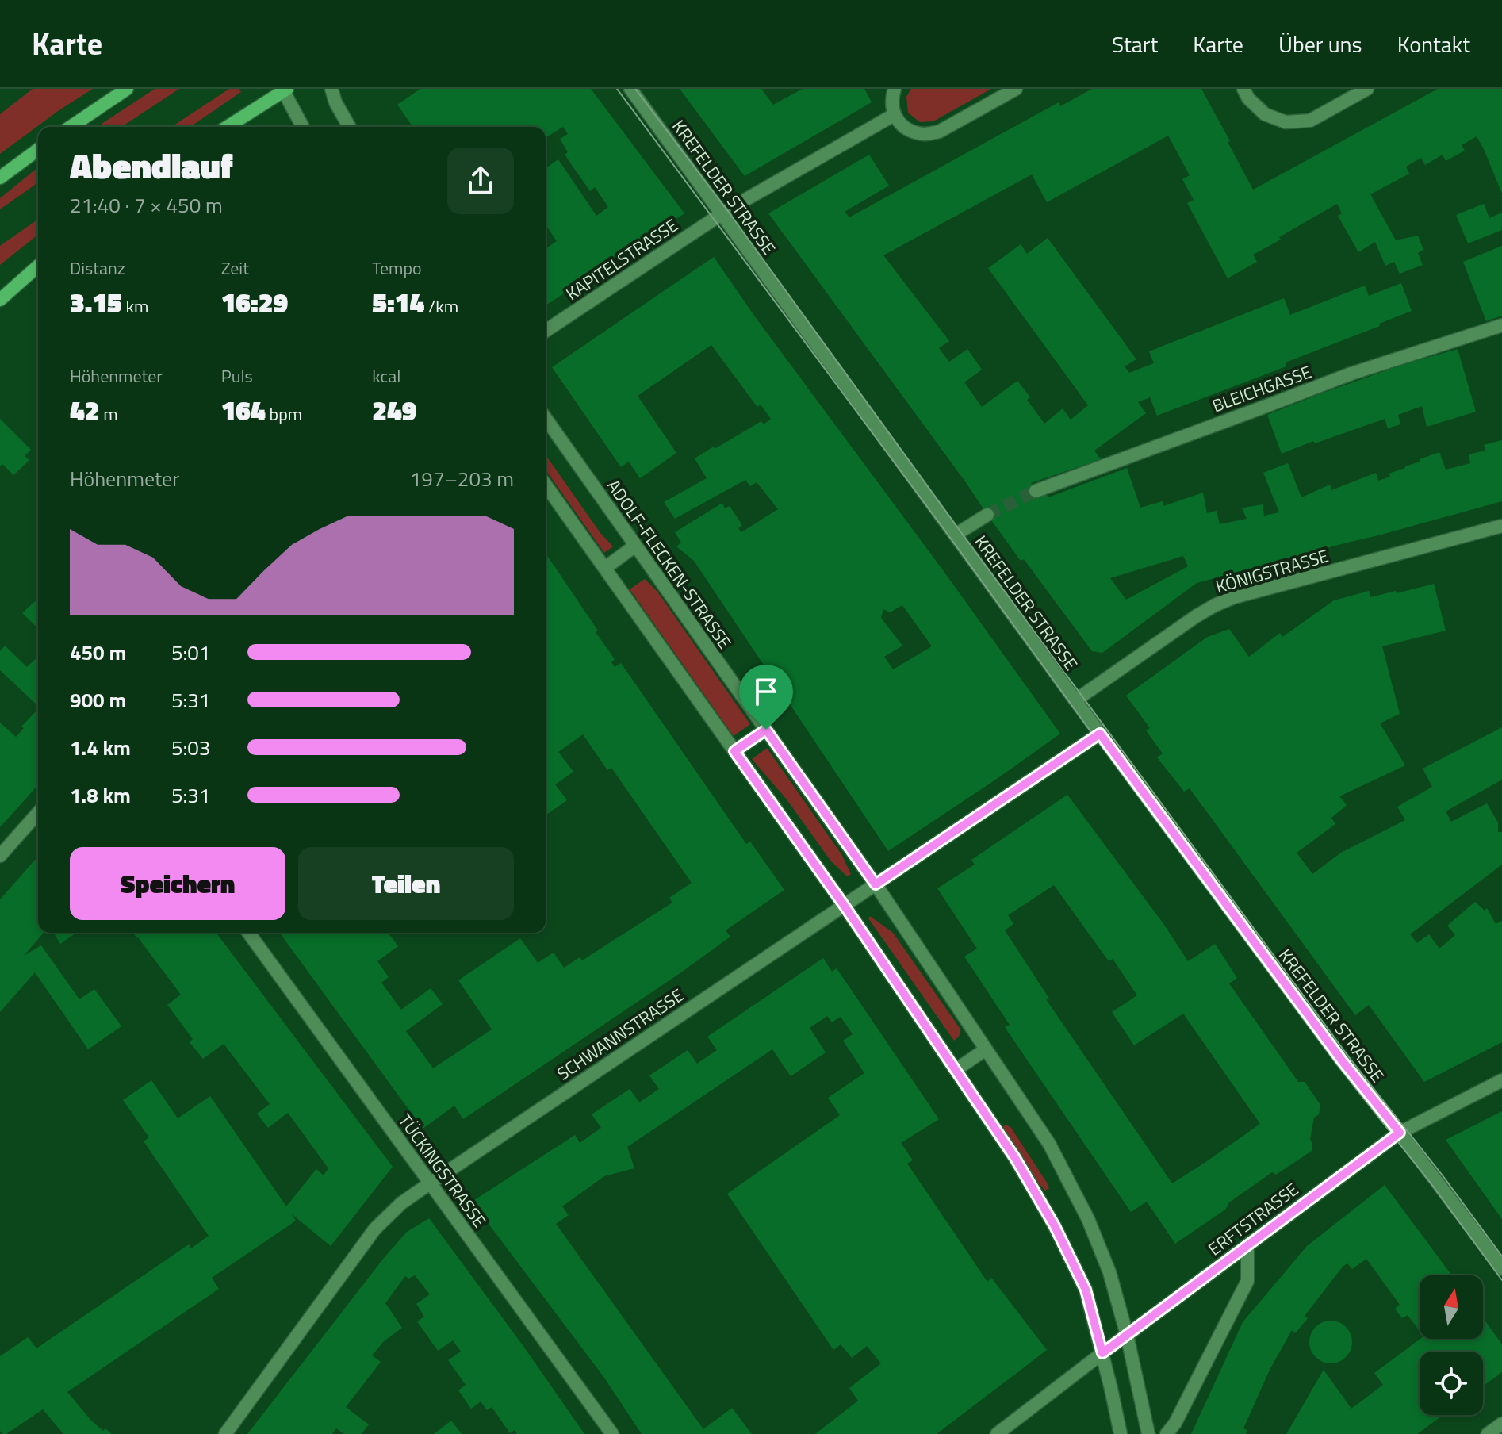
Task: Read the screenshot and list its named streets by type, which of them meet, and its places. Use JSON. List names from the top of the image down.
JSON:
{
  "streets": {
    "street": [
      "KREFELDER STRASSE",
      "KAPITELSTRASSE",
      "BLEICHGASSE",
      "ADOLF-FLECKEN-STRASSE",
      "KÖNIGSTRASSE",
      "SCHWANNSTRASSE",
      "TÜCKINGSTRASSE",
      "ERFTSTRASSE"
    ]
  },
  "crossings": [
    ["KREFELDER STRASSE", "KAPITELSTRASSE"],
    ["KREFELDER STRASSE", "KÖNIGSTRASSE"],
    ["KREFELDER STRASSE", "SCHWANNSTRASSE"],
    ["KREFELDER STRASSE", "ERFTSTRASSE"],
    ["ADOLF-FLECKEN-STRASSE", "SCHWANNSTRASSE"],
    ["ADOLF-FLECKEN-STRASSE", "ERFTSTRASSE"],
    ["SCHWANNSTRASSE", "TÜCKINGSTRASSE"]
  ],
  "north": "top",
  "page": {
    "header": "Karte",
    "nav": [
      "Start",
      "Karte",
      "Über uns",
      "Kontakt"
    ],
    "heading": ["Abendlauf", "21:40 · 7 × 450 m"],
    "stats": [
      ["Distanz", "3.15 km"],
      ["Zeit", "16:29"],
      ["Tempo", "5:14 /km"],
      ["Höhenmeter", "42 m"],
      ["Puls", "164 bpm"],
      ["kcal", "249"]
    ],
    "chart": ["Höhenmeter", "197–203 m"],
    "list": [
      {
        "name": "450 m",
        "note": "5:01"
      },
      {
        "name": "900 m",
        "note": "5:31"
      },
      {
        "name": "1.4 km",
        "note": "5:03"
      },
      {
        "name": "1.8 km",
        "note": "5:31"
      }
    ],
    "buttons": ["Speichern", "Teilen"]
  }
}
